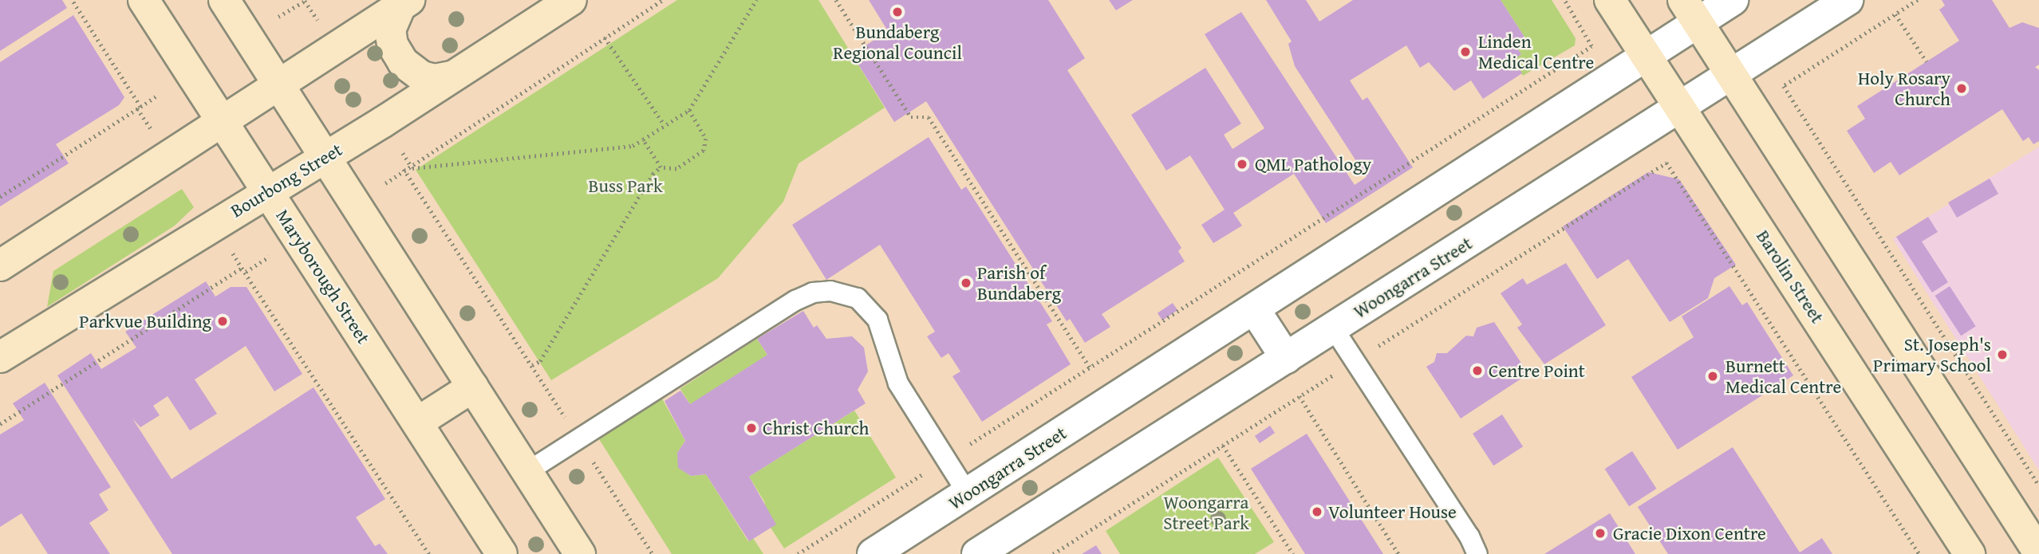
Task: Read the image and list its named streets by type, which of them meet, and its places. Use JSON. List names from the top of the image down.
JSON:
{
  "streets": {
    "main road": ["Bourbong Street", "Maryborough Street", "Barolin Street"],
    "street": ["Woongarra Street"]
  },
  "crossings": [
    ["Bourbong Street", "Maryborough Street"],
    ["Barolin Street", "Woongarra Street"]
  ],
  "parks": ["Buss Park", "Woongarra Street Park"],
  "places": [
    "Bundaberg Regional Council",
    "Linden Medical Centre",
    "Holy Rosary Church",
    "QML Pathology",
    "Parish of Bundaberg",
    "Parkvue Building",
    "St. Joseph's Primary School",
    "Centre Point",
    "Burnett Medical Centre",
    "Christ Church",
    "Volunteer House",
    "Gracie Dixon Centre"
  ]
}
